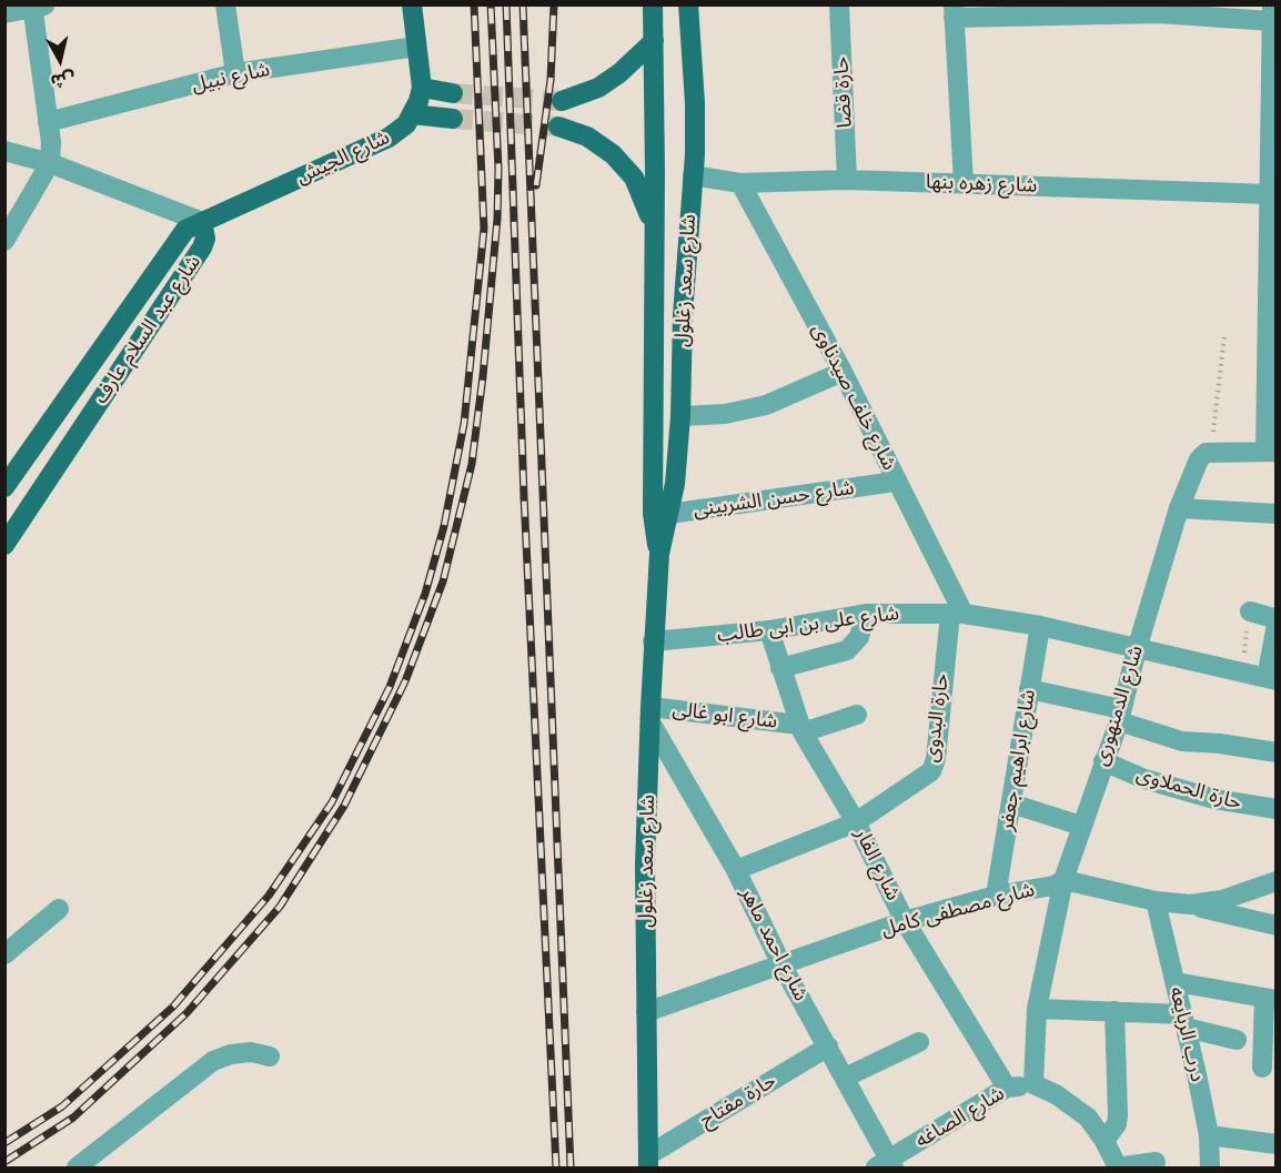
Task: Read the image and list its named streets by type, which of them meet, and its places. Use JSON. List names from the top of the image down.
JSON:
{
  "streets": {
    "main road": ["شارع الجيش", "شارع سعد زغلول", "شارع عبد السلام عارف"],
    "street": [
      "شارع نبيل",
      "حارة قضا",
      "شارع زهره بنها",
      "شارع خلف صيدناوى",
      "شارع حسن الشربينى",
      "شارع على بن ابى طالب",
      "شارع الدمنهورى",
      "شارع ابو غالى",
      "حارة البدوى",
      "شارع ابراهيم جعفر",
      "حارة الحملاوى",
      "شارع الفار",
      "شارع مصطفى كامل",
      "شارع احمد ماهر",
      "درب الربايعه",
      "حارة مفتاح",
      "شارع الصاغه"
    ]
  },
  "crossings": [
    ["شارع نبيل", "شارع الجيش"],
    ["حارة قضا", "شارع زهره بنها"],
    ["شارع الجيش", "شارع عبد السلام عارف"],
    ["شارع زهره بنها", "شارع سعد زغلول"],
    ["شارع زهره بنها", "شارع خلف صيدناوى"],
    ["شارع سعد زغلول", "شارع حسن الشربينى"],
    ["شارع سعد زغلول", "شارع على بن ابى طالب"],
    ["شارع سعد زغلول", "شارع ابو غالى"],
    ["شارع سعد زغلول", "شارع مصطفى كامل"],
    ["شارع سعد زغلول", "شارع احمد ماهر"],
    ["شارع سعد زغلول", "حارة مفتاح"],
    ["شارع خلف صيدناوى", "شارع حسن الشربينى"],
    ["شارع خلف صيدناوى", "شارع على بن ابى طالب"],
    ["شارع خلف صيدناوى", "حارة البدوى"],
    ["شارع على بن ابى طالب", "شارع الدمنهورى"],
    ["شارع على بن ابى طالب", "حارة البدوى"],
    ["شارع على بن ابى طالب", "شارع ابراهيم جعفر"],
    ["شارع على بن ابى طالب", "شارع الفار"],
    ["شارع الدمنهورى", "حارة الحملاوى"],
    ["شارع الدمنهورى", "شارع مصطفى كامل"],
    ["شارع الدمنهورى", "شارع الصاغه"],
    ["شارع ابو غالى", "شارع الفار"],
    ["شارع ابو غالى", "شارع احمد ماهر"],
    ["حارة البدوى", "شارع الفار"],
    ["حارة البدوى", "شارع احمد ماهر"],
    ["شارع ابراهيم جعفر", "شارع مصطفى كامل"],
    ["شارع الفار", "شارع مصطفى كامل"],
    ["شارع الفار", "شارع الصاغه"],
    ["شارع مصطفى كامل", "شارع احمد ماهر"],
    ["شارع مصطفى كامل", "درب الربايعه"],
    ["شارع احمد ماهر", "حارة مفتاح"],
    ["شارع احمد ماهر", "شارع الصاغه"]
  ],
  "north": "bottom"
}
